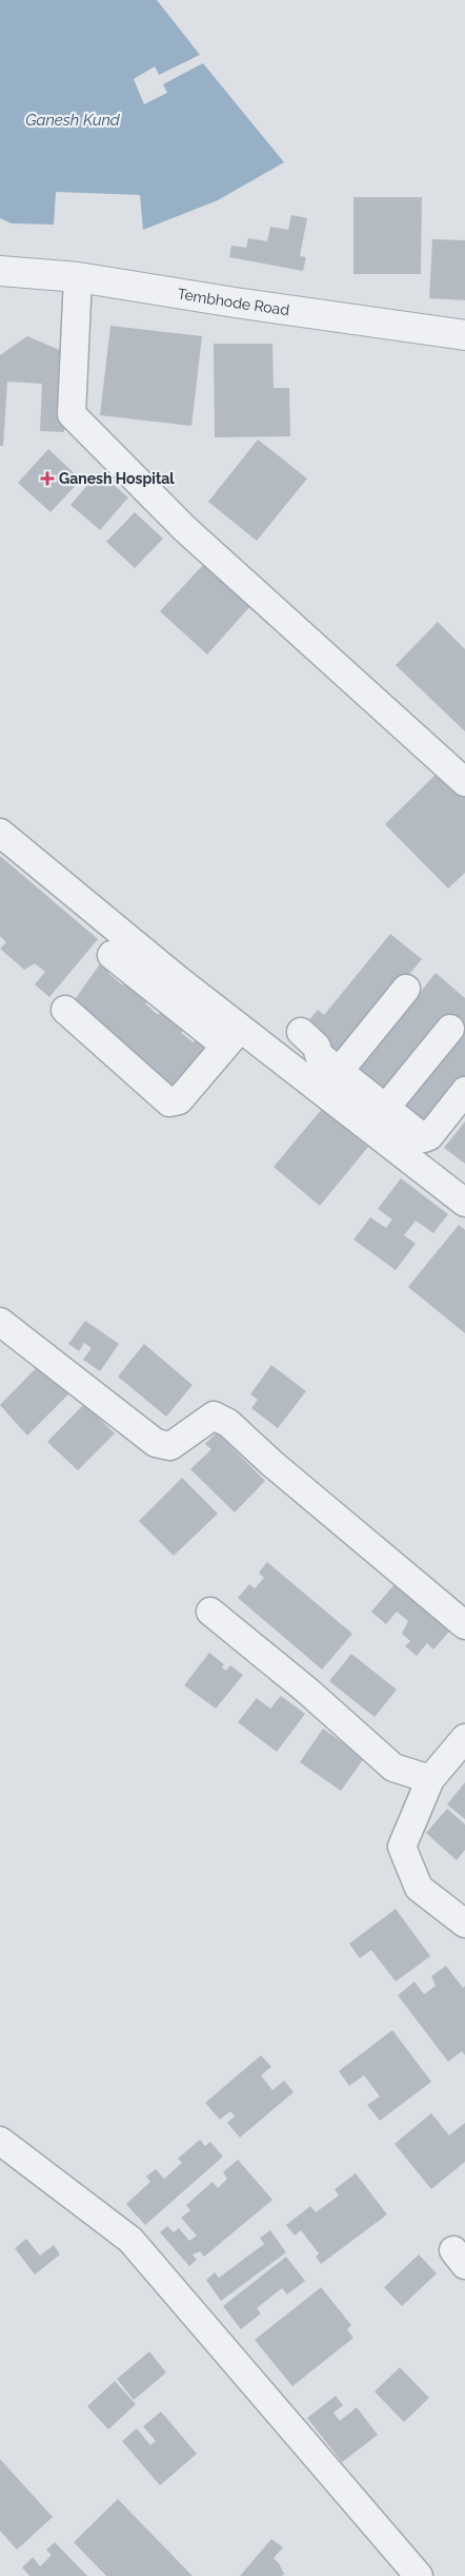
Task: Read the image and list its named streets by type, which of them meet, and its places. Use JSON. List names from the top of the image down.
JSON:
{
  "streets": {
    "street": ["Tembhode Road"]
  },
  "water": ["Ganesh Kund"],
  "places": {
    "health": ["Ganesh Hospital"]
  }
}
